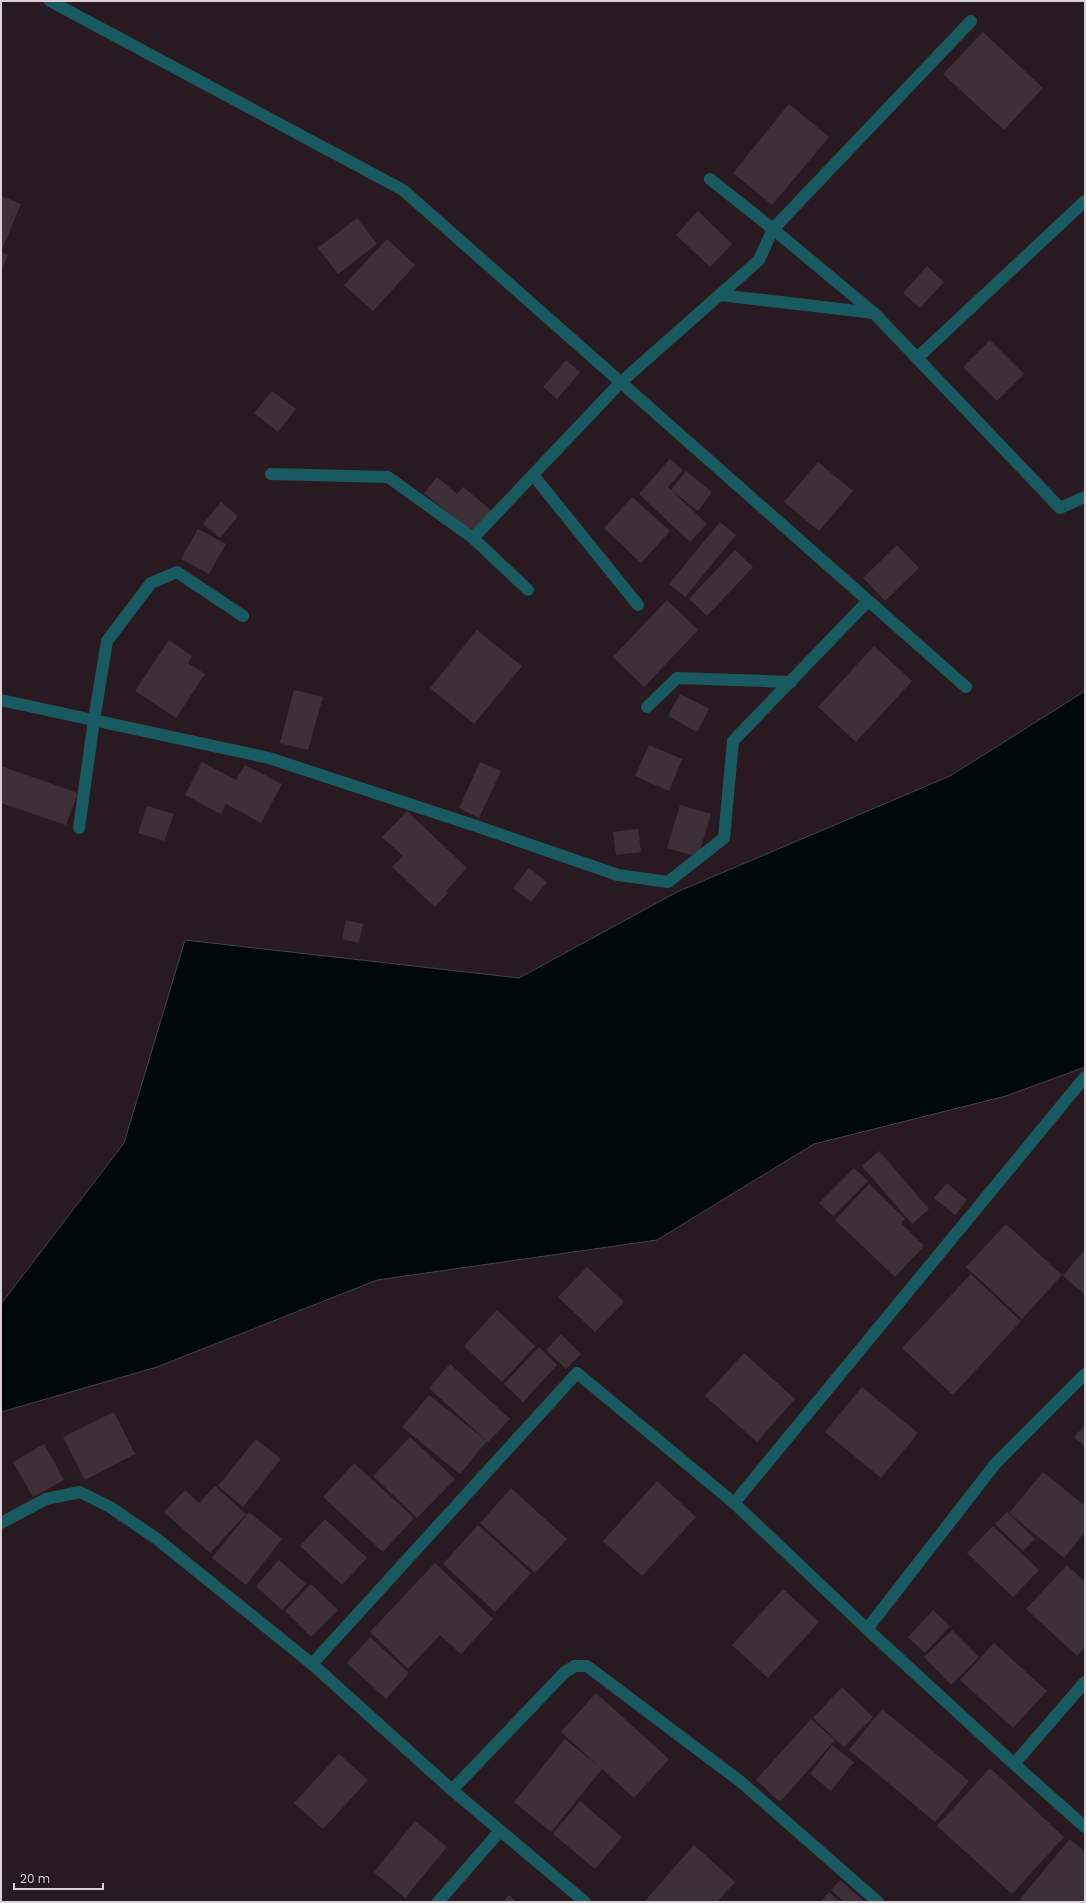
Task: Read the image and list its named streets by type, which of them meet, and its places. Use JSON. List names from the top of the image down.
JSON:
{
  "scale_bar": "20 m"
}
